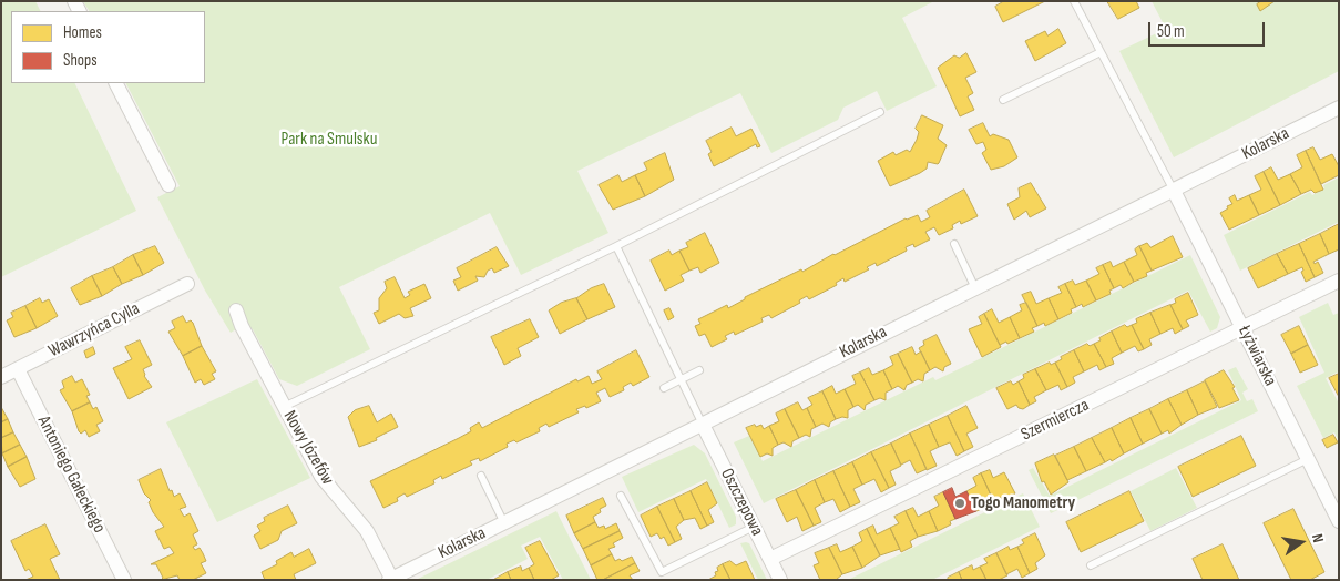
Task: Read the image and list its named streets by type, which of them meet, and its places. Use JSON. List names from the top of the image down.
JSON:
{
  "streets": {
    "street": [
      "Kolarska",
      "Wawrzyńca Cylla",
      "Łyżwiarska",
      "Szermiercza",
      "Nowy Józefów",
      "Antoniego Gałeckiego",
      "Oszczepowa"
    ]
  },
  "crossings": [
    ["Kolarska", "Łyżwiarska"],
    ["Kolarska", "Nowy Józefów"],
    ["Kolarska", "Oszczepowa"],
    ["Wawrzyńca Cylla", "Antoniego Gałeckiego"],
    ["Łyżwiarska", "Szermiercza"],
    ["Szermiercza", "Oszczepowa"]
  ],
  "parks": ["Park na Smulsku"],
  "places": ["Togo Manometry"],
  "legend": ["Homes", "Shops"],
  "scale_bar": "50 m",
  "north": "right"
}
